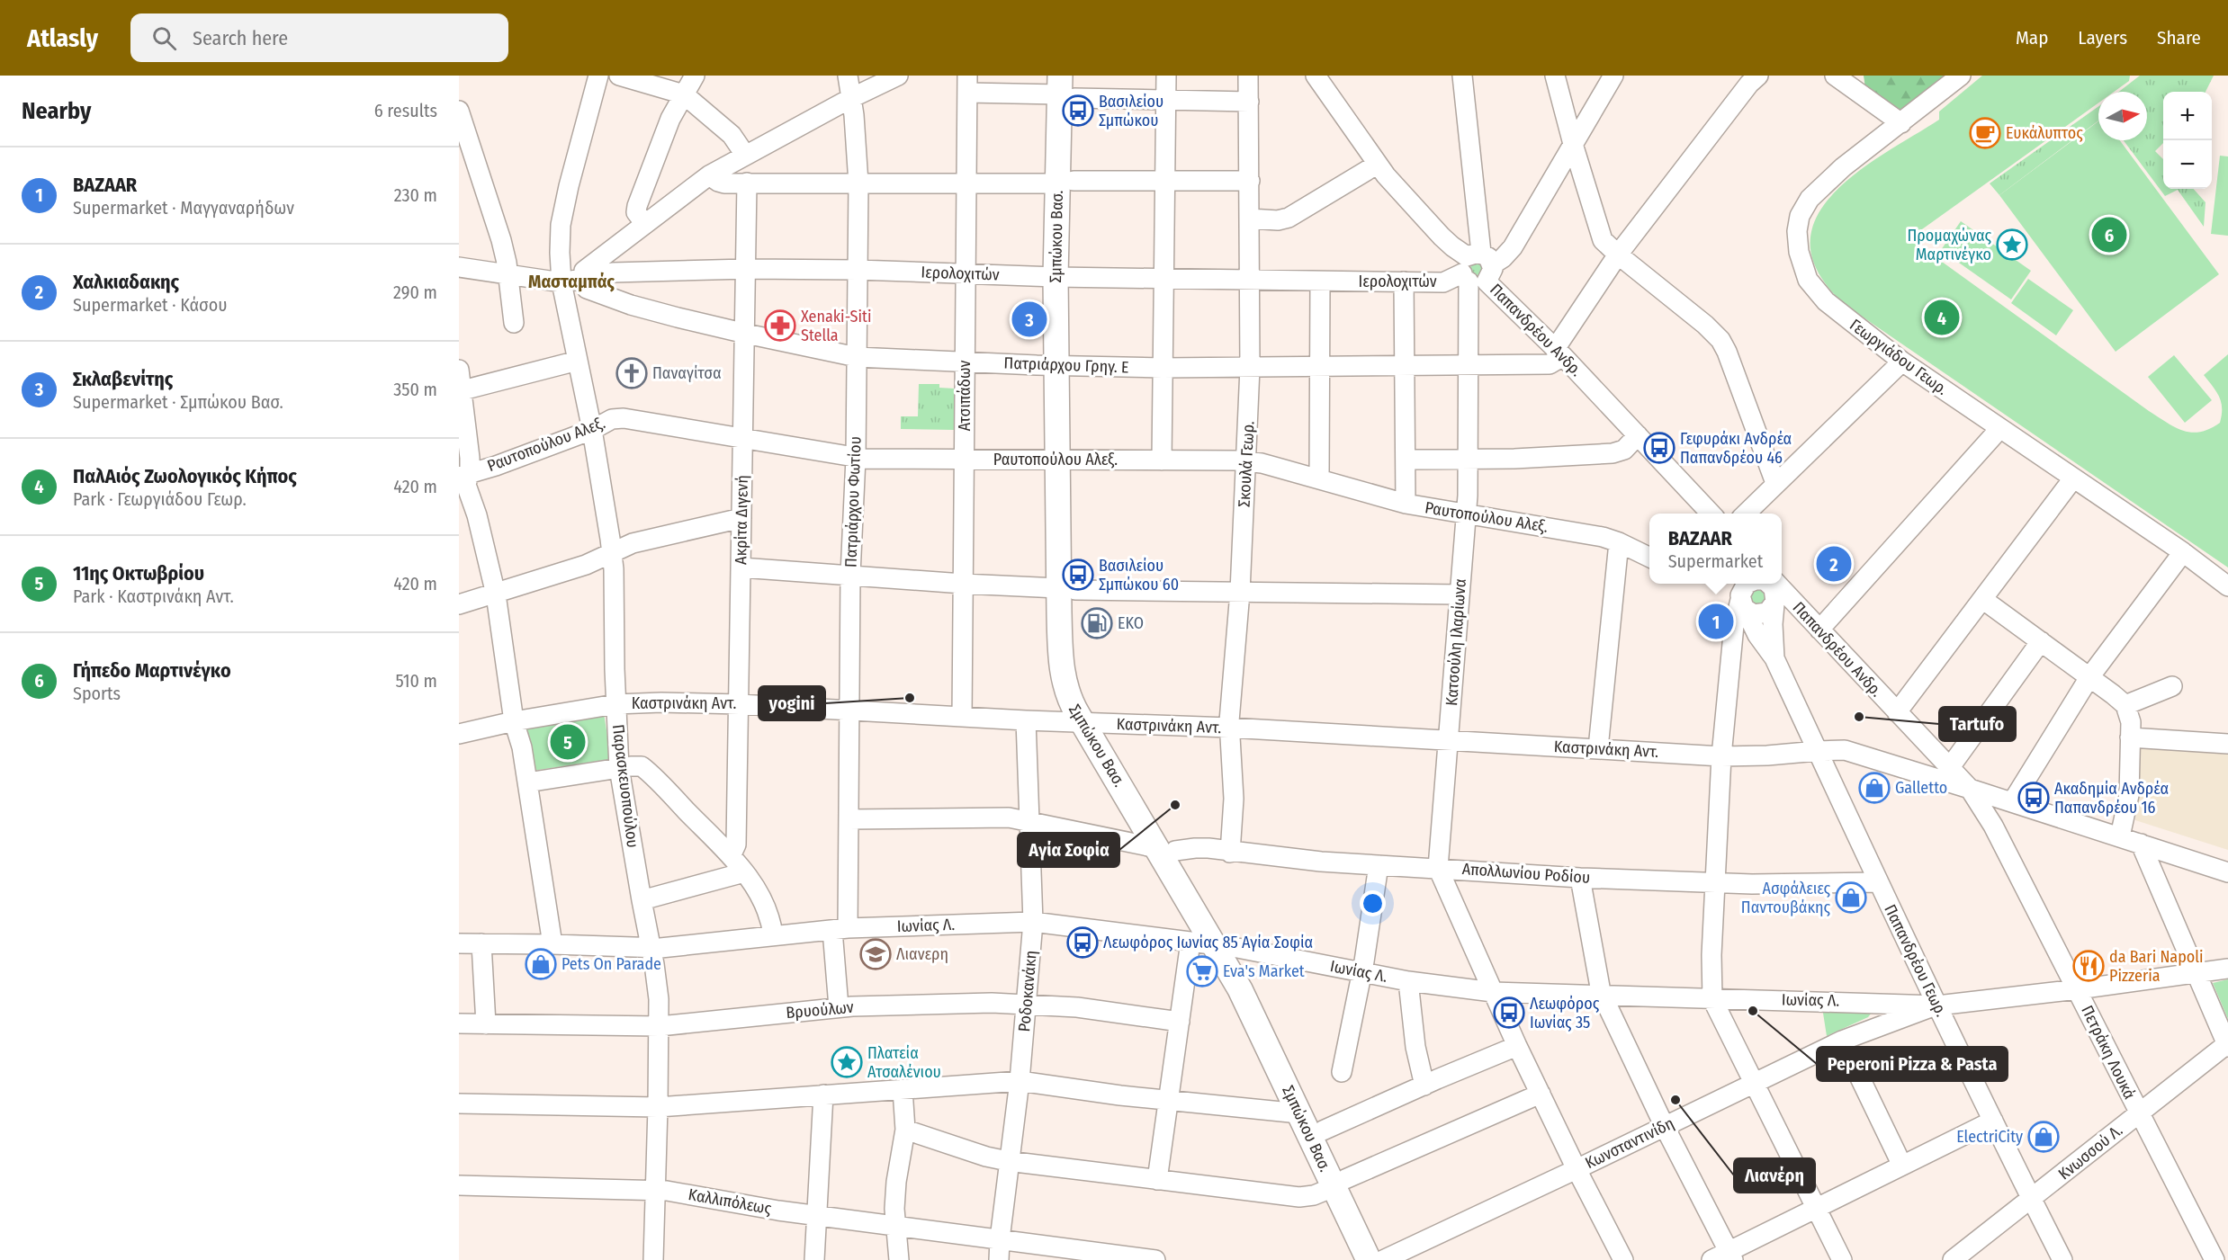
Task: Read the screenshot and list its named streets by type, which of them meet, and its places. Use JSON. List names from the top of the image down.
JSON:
{
  "streets": {
    "main road": ["Σμπώκου Βασ."],
    "street": [
      "Ιερολοχιτών",
      "Παπανδρέου Ανδρ.",
      "Γεωργιάδου Γεωρ.",
      "Πατριάρχου Γρηγ. Ε",
      "Ατσιπάδων",
      "Ραυτοπούλου Αλεξ.",
      "Σκουλά Γεωρ.",
      "Πατριάρχου Φωτίου",
      "Ακρίτα Διγενή",
      "Κατσούλη Ιλαρίωνα",
      "Καστρινάκη Αντ.",
      "Παρασκευοπούλου",
      "Απολλωνίου Ροδίου",
      "Ιωνίας Λ.",
      "Παπανδρέου Γεωρ.",
      "Ροδοκανάκη",
      "Βρυούλων",
      "Πετράκη Λουκά",
      "Κωνσταντινίδη",
      "Κνωσσού Λ.",
      "Καλλιπόλεως"
    ]
  },
  "crossings": [
    ["Σμπώκου Βασ.", "Ιερολοχιτών"],
    ["Σμπώκου Βασ.", "Πατριάρχου Γρηγ. Ε"],
    ["Σμπώκου Βασ.", "Ραυτοπούλου Αλεξ."],
    ["Σμπώκου Βασ.", "Καστρινάκη Αντ."],
    ["Σμπώκου Βασ.", "Απολλωνίου Ροδίου"],
    ["Σμπώκου Βασ.", "Ιωνίας Λ."],
    ["Σμπώκου Βασ.", "Κωνσταντινίδη"],
    ["Ιερολοχιτών", "Παπανδρέου Ανδρ."],
    ["Ιερολοχιτών", "Πατριάρχου Γρηγ. Ε"],
    ["Ιερολοχιτών", "Ατσιπάδων"],
    ["Ιερολοχιτών", "Σκουλά Γεωρ."],
    ["Ιερολοχιτών", "Πατριάρχου Φωτίου"],
    ["Ιερολοχιτών", "Ακρίτα Διγενή"],
    ["Ιερολοχιτών", "Κατσούλη Ιλαρίωνα"],
    ["Ιερολοχιτών", "Παρασκευοπούλου"],
    ["Παπανδρέου Ανδρ.", "Πατριάρχου Γρηγ. Ε"],
    ["Παπανδρέου Ανδρ.", "Κατσούλη Ιλαρίωνα"],
    ["Παπανδρέου Ανδρ.", "Καστρινάκη Αντ."],
    ["Παπανδρέου Ανδρ.", "Παπανδρέου Γεωρ."],
    ["Παπανδρέου Ανδρ.", "Πετράκη Λουκά"],
    ["Πατριάρχου Γρηγ. Ε", "Ατσιπάδων"],
    ["Πατριάρχου Γρηγ. Ε", "Σκουλά Γεωρ."],
    ["Πατριάρχου Γρηγ. Ε", "Πατριάρχου Φωτίου"],
    ["Πατριάρχου Γρηγ. Ε", "Ακρίτα Διγενή"],
    ["Πατριάρχου Γρηγ. Ε", "Κατσούλη Ιλαρίωνα"],
    ["Ατσιπάδων", "Ραυτοπούλου Αλεξ."],
    ["Ατσιπάδων", "Καστρινάκη Αντ."],
    ["Ραυτοπούλου Αλεξ.", "Σκουλά Γεωρ."],
    ["Ραυτοπούλου Αλεξ.", "Πατριάρχου Φωτίου"],
    ["Ραυτοπούλου Αλεξ.", "Ακρίτα Διγενή"],
    ["Ραυτοπούλου Αλεξ.", "Κατσούλη Ιλαρίωνα"],
    ["Ραυτοπούλου Αλεξ.", "Παρασκευοπούλου"],
    ["Σκουλά Γεωρ.", "Καστρινάκη Αντ."],
    ["Σκουλά Γεωρ.", "Απολλωνίου Ροδίου"],
    ["Πατριάρχου Φωτίου", "Καστρινάκη Αντ."],
    ["Πατριάρχου Φωτίου", "Απολλωνίου Ροδίου"],
    ["Πατριάρχου Φωτίου", "Ιωνίας Λ."],
    ["Πατριάρχου Φωτίου", "Βρυούλων"],
    ["Ακρίτα Διγενή", "Καστρινάκη Αντ."],
    ["Κατσούλη Ιλαρίωνα", "Καστρινάκη Αντ."],
    ["Κατσούλη Ιλαρίωνα", "Απολλωνίου Ροδίου"],
    ["Κατσούλη Ιλαρίωνα", "Ιωνίας Λ."],
    ["Κατσούλη Ιλαρίωνα", "Κωνσταντινίδη"],
    ["Καστρινάκη Αντ.", "Παρασκευοπούλου"],
    ["Καστρινάκη Αντ.", "Παπανδρέου Γεωρ."],
    ["Καστρινάκη Αντ.", "Ροδοκανάκη"],
    ["Παρασκευοπούλου", "Ιωνίας Λ."],
    ["Παρασκευοπούλου", "Βρυούλων"],
    ["Παρασκευοπούλου", "Καλλιπόλεως"],
    ["Απολλωνίου Ροδίου", "Παπανδρέου Γεωρ."],
    ["Απολλωνίου Ροδίου", "Ροδοκανάκη"],
    ["Ιωνίας Λ.", "Παπανδρέου Γεωρ."],
    ["Ιωνίας Λ.", "Ροδοκανάκη"],
    ["Ιωνίας Λ.", "Πετράκη Λουκά"],
    ["Ιωνίας Λ.", "Κωνσταντινίδη"],
    ["Παπανδρέου Γεωρ.", "Κωνσταντινίδη"],
    ["Παπανδρέου Γεωρ.", "Κνωσσού Λ."],
    ["Ροδοκανάκη", "Βρυούλων"],
    ["Ροδοκανάκη", "Καλλιπόλεως"],
    ["Πετράκη Λουκά", "Κνωσσού Λ."]
  ],
  "districts": ["Μασταμπάς"],
  "places": {
    "bus stop": [
      "Βασιλείου Σμπώκου",
      "Γεφυράκι Ανδρέα Παπανδρέου 46",
      "Βασιλείου Σμπώκου 60",
      "Ακαδημία Ανδρέα Παπανδρέου 16",
      "Λεωφόρος Ιωνίας 85 Αγία Σοφία",
      "Λεωφόρος Ιωνίας 35"
    ],
    "cafe": ["Ευκάλυπτος"],
    "place": ["Προμαχώνας Μαρτινέγκο", "Πλατεία Ατσαλένιου"],
    "pharmacy": ["Xenaki-Siti Stella"],
    "church": ["Παναγίτσα"],
    "fuel station": ["ΕΚΟ"],
    "other": [
      "yogini",
      "Tartufo",
      "Αγία Σοφία",
      "Peperoni Pizza & Pasta",
      "Λιανέρη"
    ],
    "shop": [
      "Galletto",
      "Ασφάλειες Παντουβάκης",
      "Pets On Parade",
      "ElectriCity"
    ],
    "school or university": ["Λιανερη"],
    "restaurant": ["da Bari Napoli Pizzeria"],
    "supermarket": ["Eva's Market"]
  },
  "north": "right",
  "page": {
    "header": "Atlasly",
    "search": "Search here",
    "nav": ["Map", "Layers", "Share"],
    "heading": ["Nearby", "6 results"],
    "map_buttons": ["+", "−"],
    "list": [
      {
        "mark": "1",
        "name": "BAZAAR",
        "note": "Supermarket · Μαγγαναρήδων",
        "value": "230 m"
      },
      {
        "mark": "2",
        "name": "Χαλκιαδακης",
        "note": "Supermarket · Κάσου",
        "value": "290 m"
      },
      {
        "mark": "3",
        "name": "Σκλαβενίτης",
        "note": "Supermarket · Σμπώκου Βασ.",
        "value": "350 m"
      },
      {
        "mark": "4",
        "name": "ΠαλΑιός Ζωολογικός Κήπος",
        "note": "Park · Γεωργιάδου Γεωρ.",
        "value": "420 m"
      },
      {
        "mark": "5",
        "name": "11ης Οκτωβρίου",
        "note": "Park · Καστρινάκη Αντ.",
        "value": "420 m"
      },
      {
        "mark": "6",
        "name": "Γήπεδο Μαρτινέγκο",
        "note": "Sports",
        "value": "510 m"
      }
    ],
    "pins": [
      "6",
      "4",
      "3",
      "2",
      "1",
      "5"
    ],
    "popup": ["BAZAAR", "Supermarket"]
  }
}
